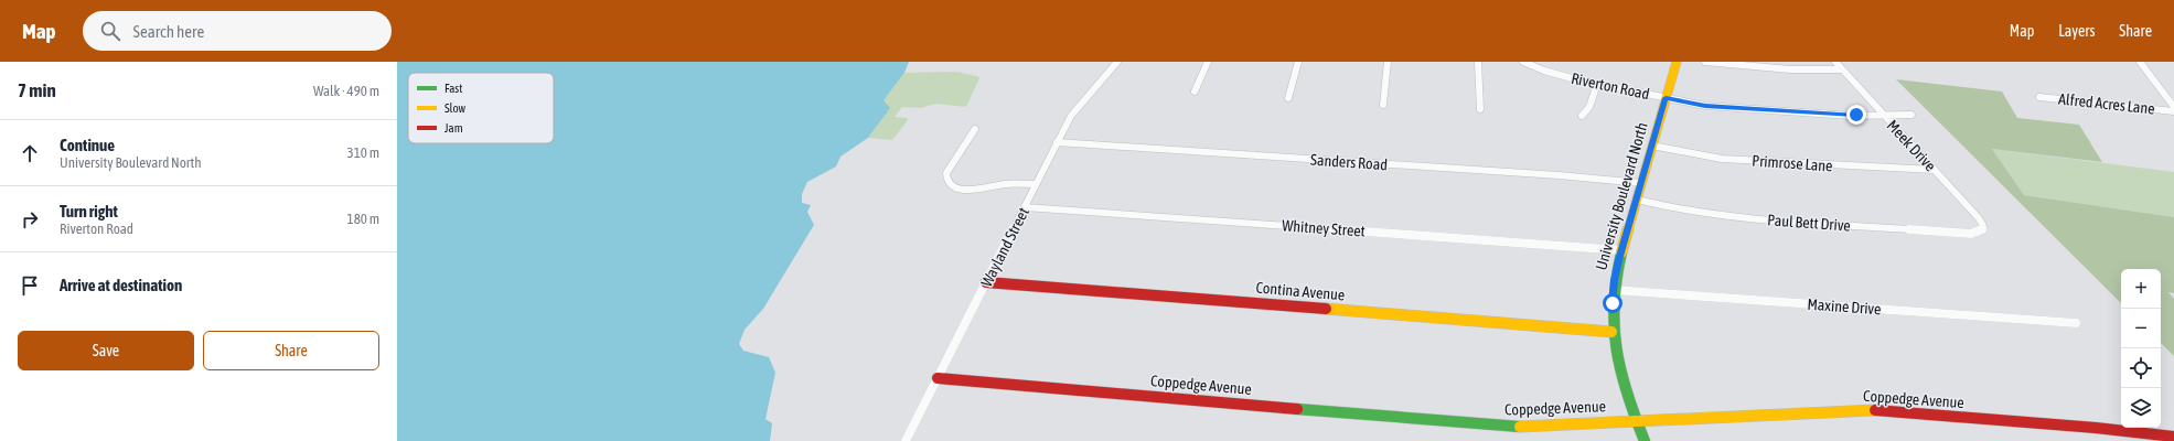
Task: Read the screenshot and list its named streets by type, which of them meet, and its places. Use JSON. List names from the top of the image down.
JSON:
{
  "streets": {
    "street": [
      "Riverton Road",
      "Alfred Acres Lane",
      "Meek Drive",
      "Sanders Road",
      "Primrose Lane",
      "University Boulevard North",
      "Paul Bett Drive",
      "Whitney Street",
      "Wayland Street",
      "Contina Avenue",
      "Maxine Drive",
      "Coppedge Avenue"
    ]
  },
  "crossings": [
    ["Riverton Road", "Meek Drive"],
    ["Riverton Road", "University Boulevard North"],
    ["Meek Drive", "Primrose Lane"],
    ["Meek Drive", "Paul Bett Drive"],
    ["Sanders Road", "University Boulevard North"],
    ["Sanders Road", "Wayland Street"],
    ["Primrose Lane", "University Boulevard North"],
    ["University Boulevard North", "Paul Bett Drive"],
    ["University Boulevard North", "Whitney Street"],
    ["University Boulevard North", "Contina Avenue"],
    ["University Boulevard North", "Maxine Drive"],
    ["University Boulevard North", "Coppedge Avenue"],
    ["Whitney Street", "Wayland Street"],
    ["Wayland Street", "Contina Avenue"],
    ["Wayland Street", "Coppedge Avenue"]
  ],
  "legend": ["Fast", "Slow", "Jam"],
  "page": {
    "header": "Map",
    "search": "Search here",
    "nav": ["Map", "Layers", "Share"],
    "heading": ["7 min", "Walk · 490 m"],
    "list": [
      ["Continue", "University Boulevard North", "310 m"],
      ["Turn right", "Riverton Road", "180 m"],
      "Arrive at destination"
    ],
    "map_buttons": ["+", "−"],
    "buttons": ["Save", "Share"]
  }
}
